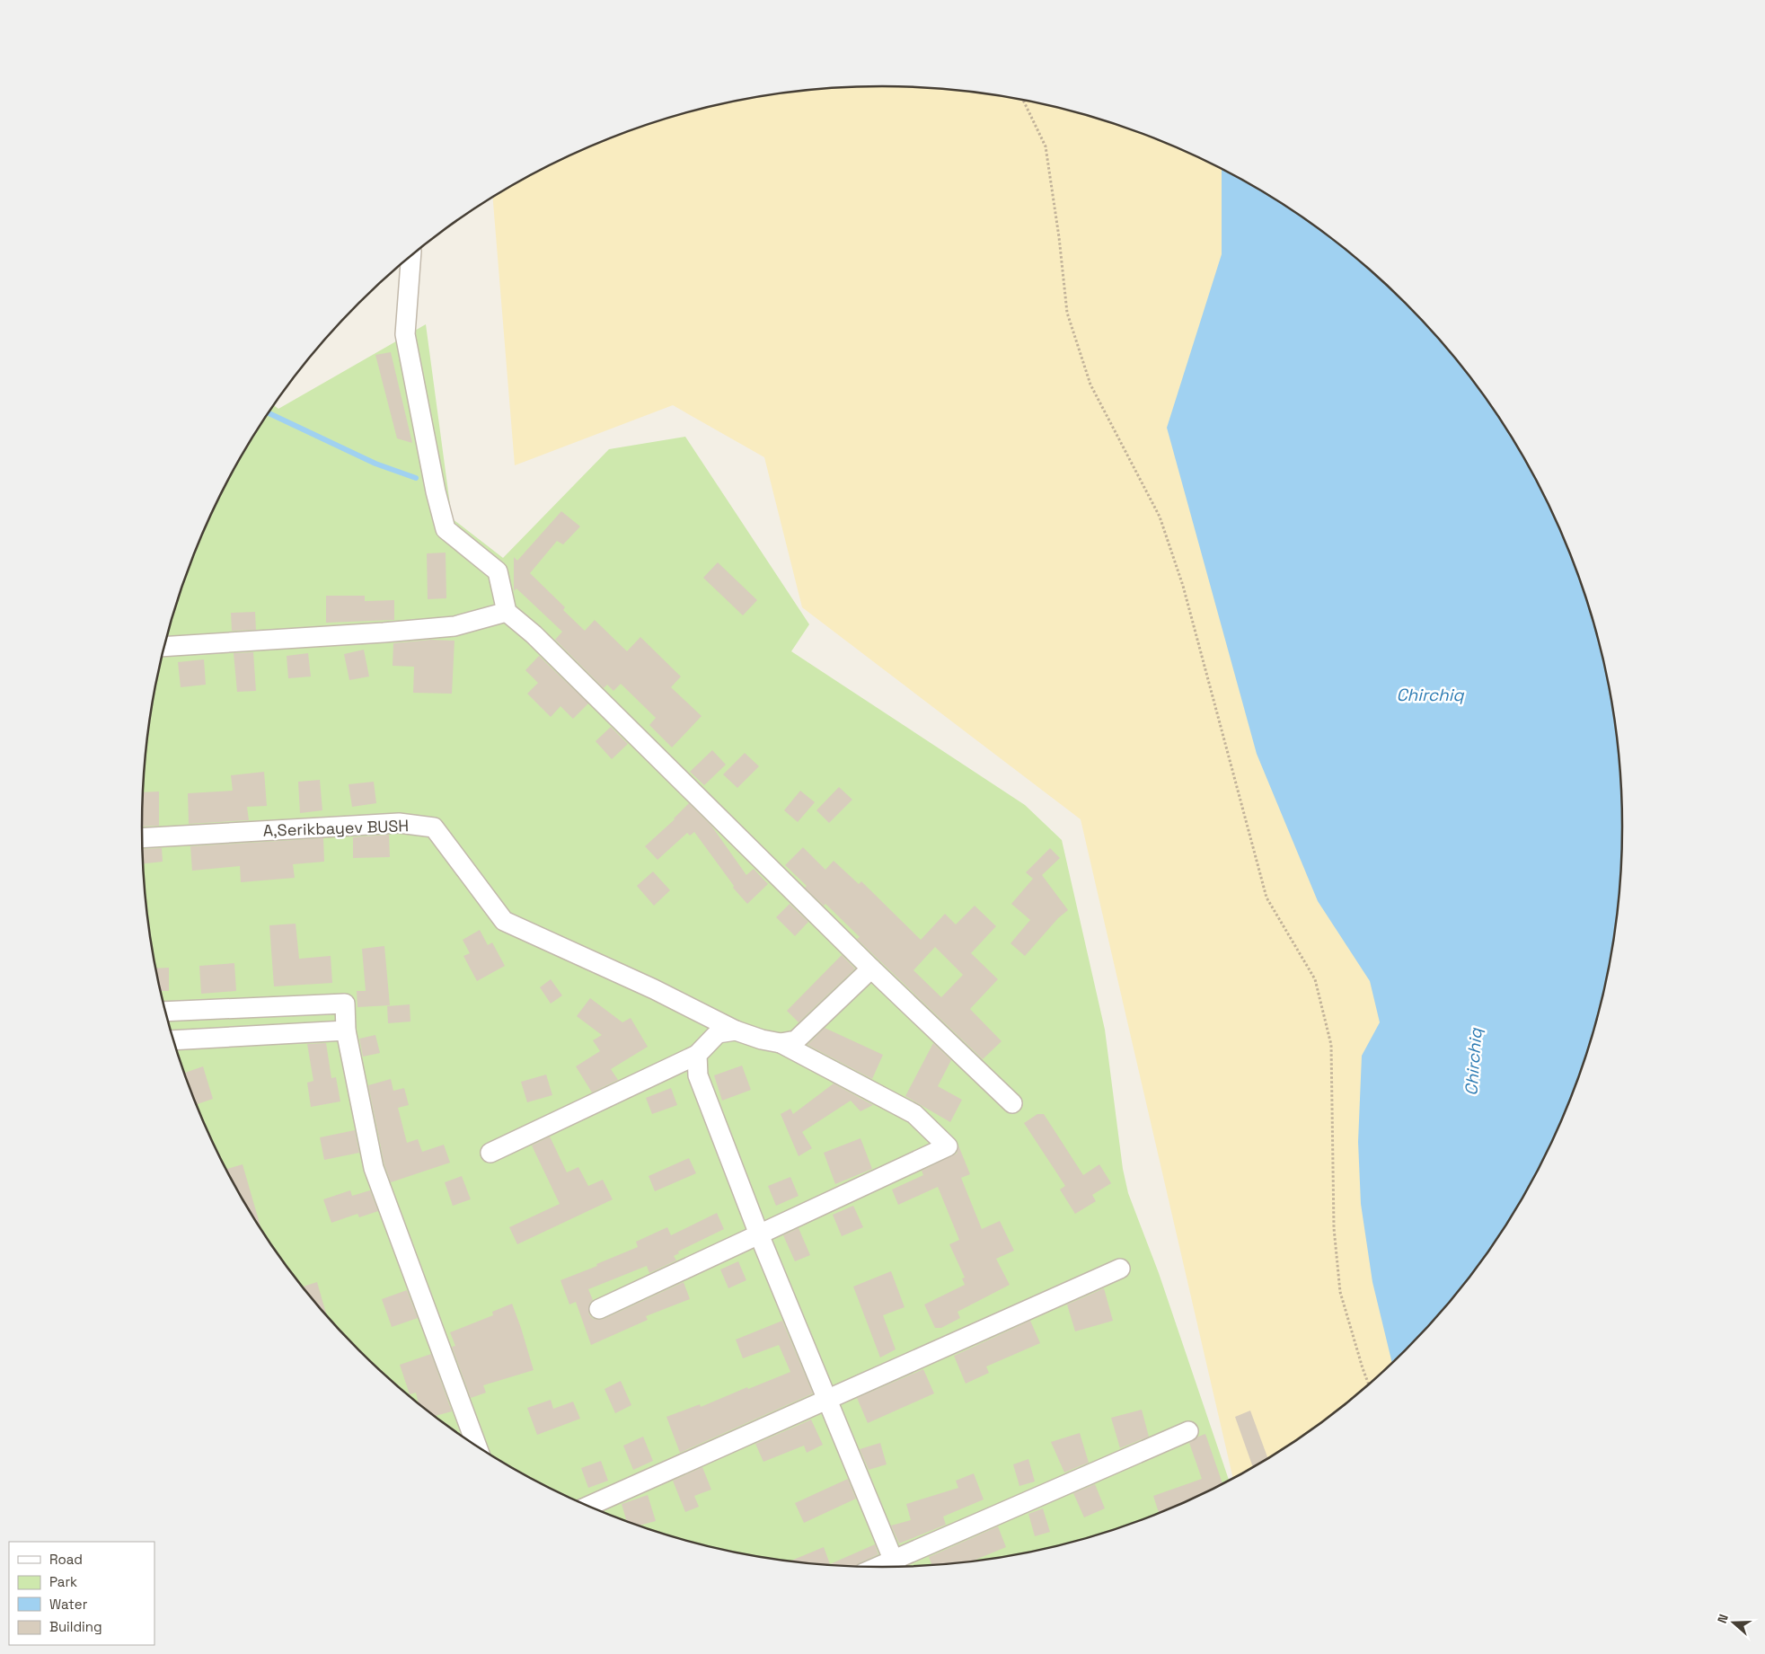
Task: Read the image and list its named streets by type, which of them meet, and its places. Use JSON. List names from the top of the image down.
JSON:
{
  "streets": {
    "street": ["A,Serikbayev BUSH"]
  },
  "water": ["Chirchiq"],
  "legend": [
    "Road",
    "Park",
    "Water",
    "Building"
  ],
  "north": "left"
}
